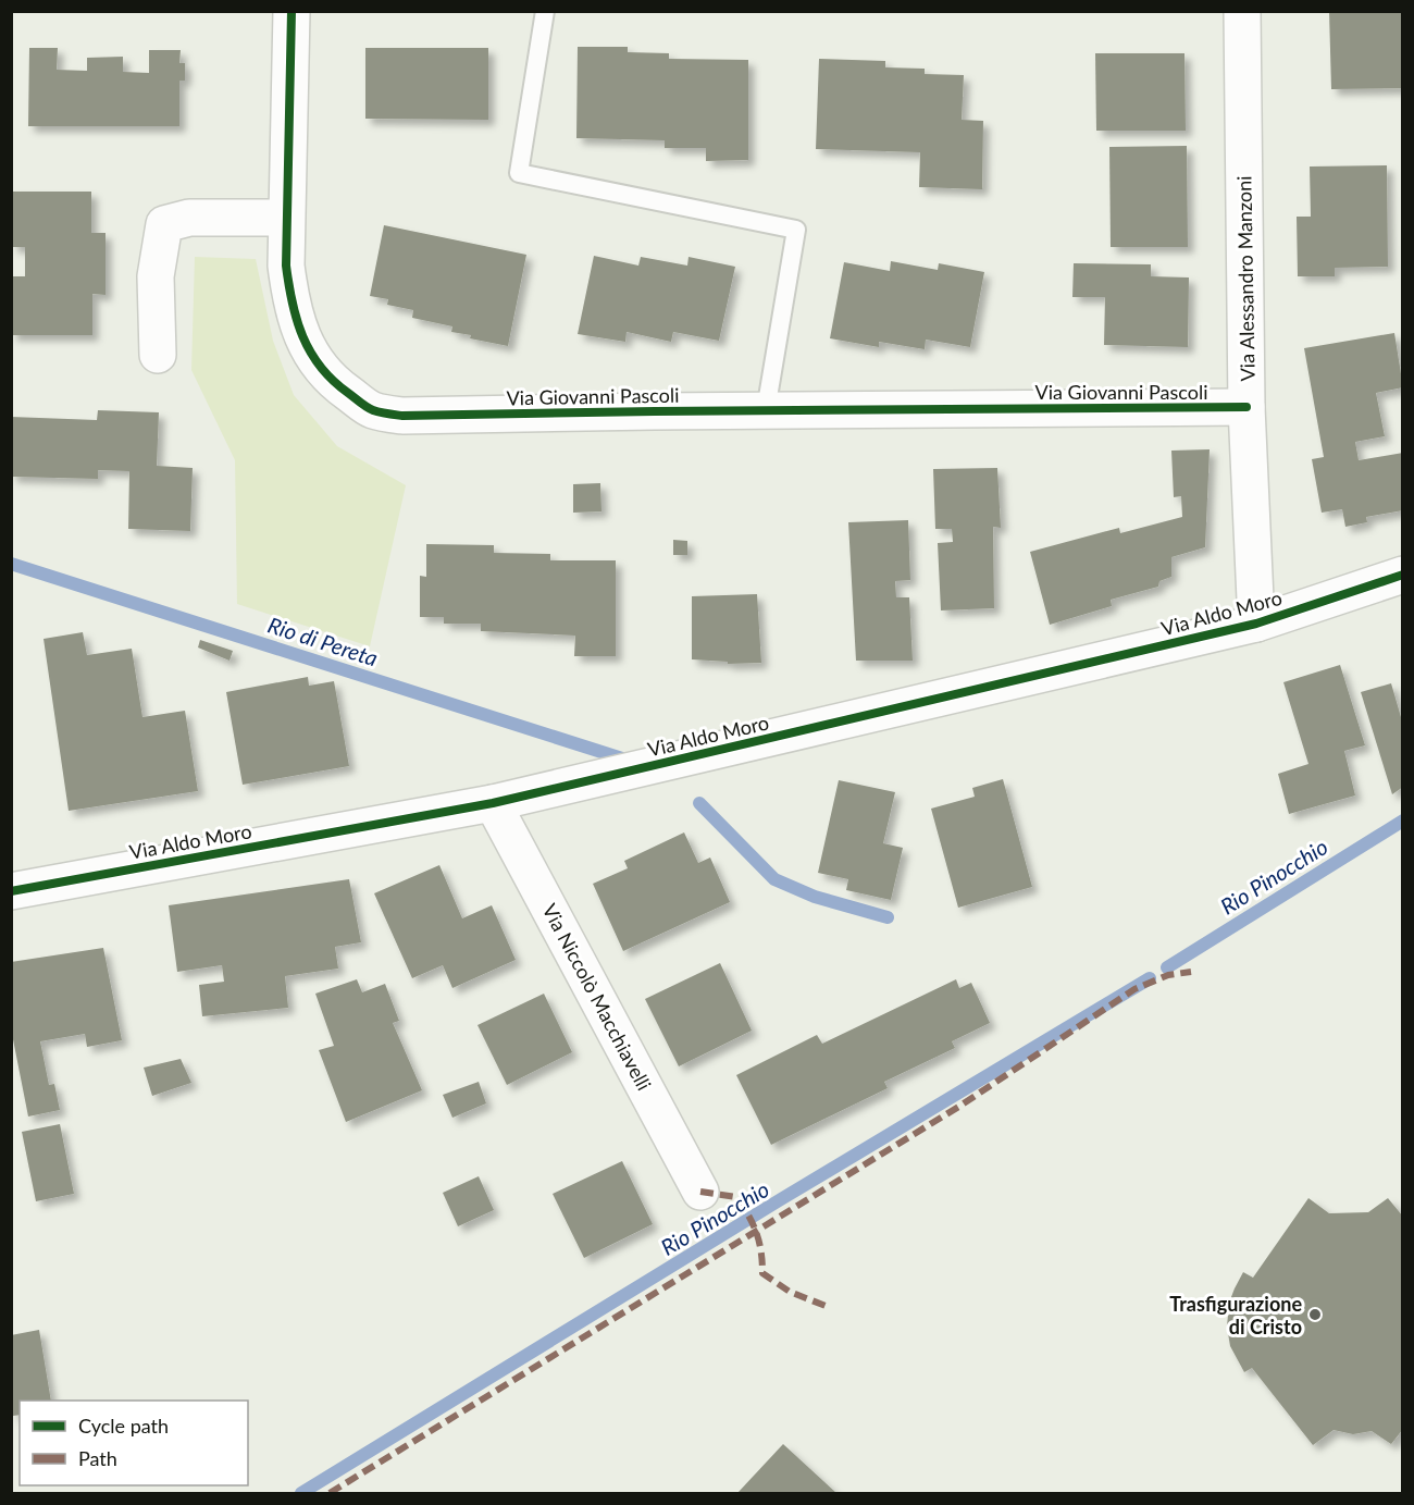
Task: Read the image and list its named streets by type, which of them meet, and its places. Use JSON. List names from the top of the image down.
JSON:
{
  "streets": {
    "street": [
      "Via Alessandro Manzoni",
      "Via Giovanni Pascoli",
      "Via Aldo Moro",
      "Via Niccolò Macchiavelli"
    ]
  },
  "crossings": [
    ["Via Alessandro Manzoni", "Via Giovanni Pascoli"],
    ["Via Alessandro Manzoni", "Via Aldo Moro"],
    ["Via Aldo Moro", "Via Niccolò Macchiavelli"]
  ],
  "water": ["Rio di Pereta", "Rio Pinocchio"],
  "places": ["Trasfigurazione di Cristo"],
  "legend": ["Cycle path", "Path"]
}
